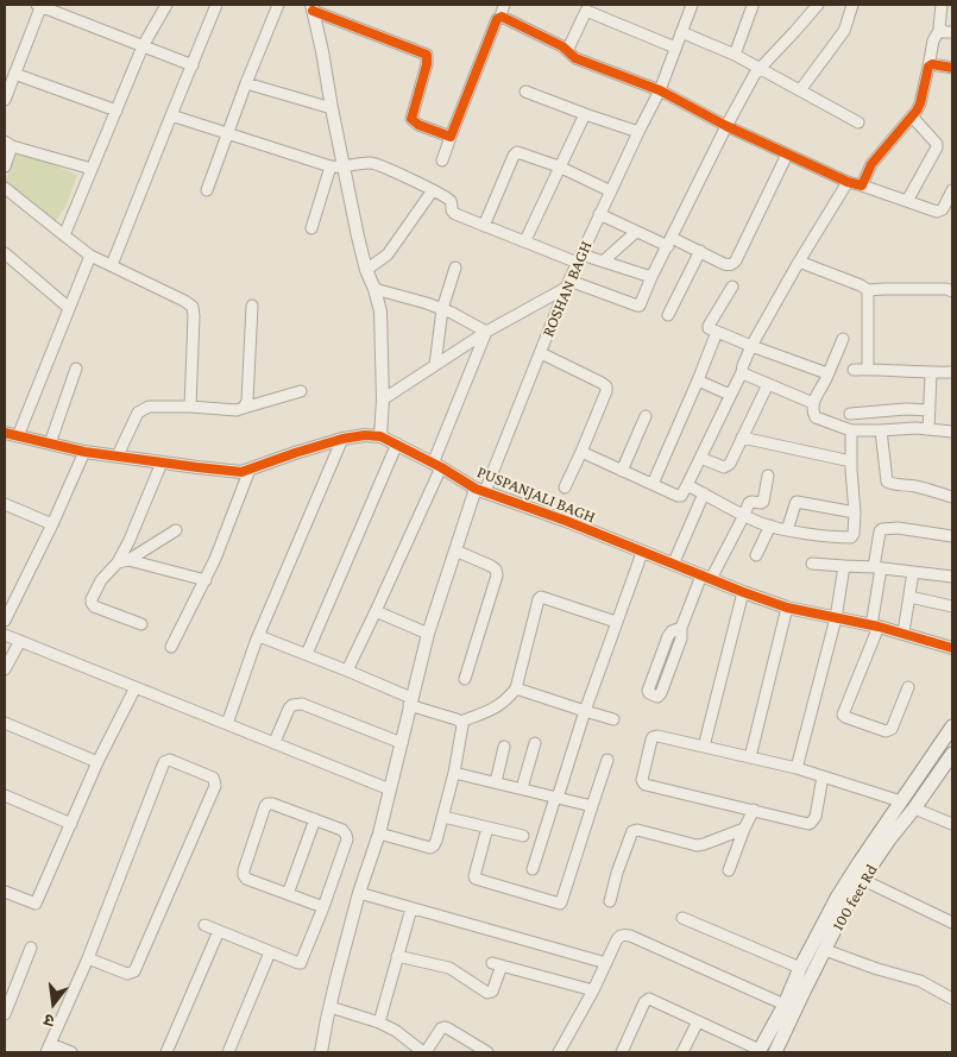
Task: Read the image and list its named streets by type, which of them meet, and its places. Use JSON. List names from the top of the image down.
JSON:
{
  "streets": {
    "main road": ["100 feet Rd"],
    "street": ["ROSHAN BAGH", "PUSPANJALI BAGH"]
  },
  "crossings": [
    ["ROSHAN BAGH", "PUSPANJALI BAGH"]
  ],
  "north": "bottom"
}
